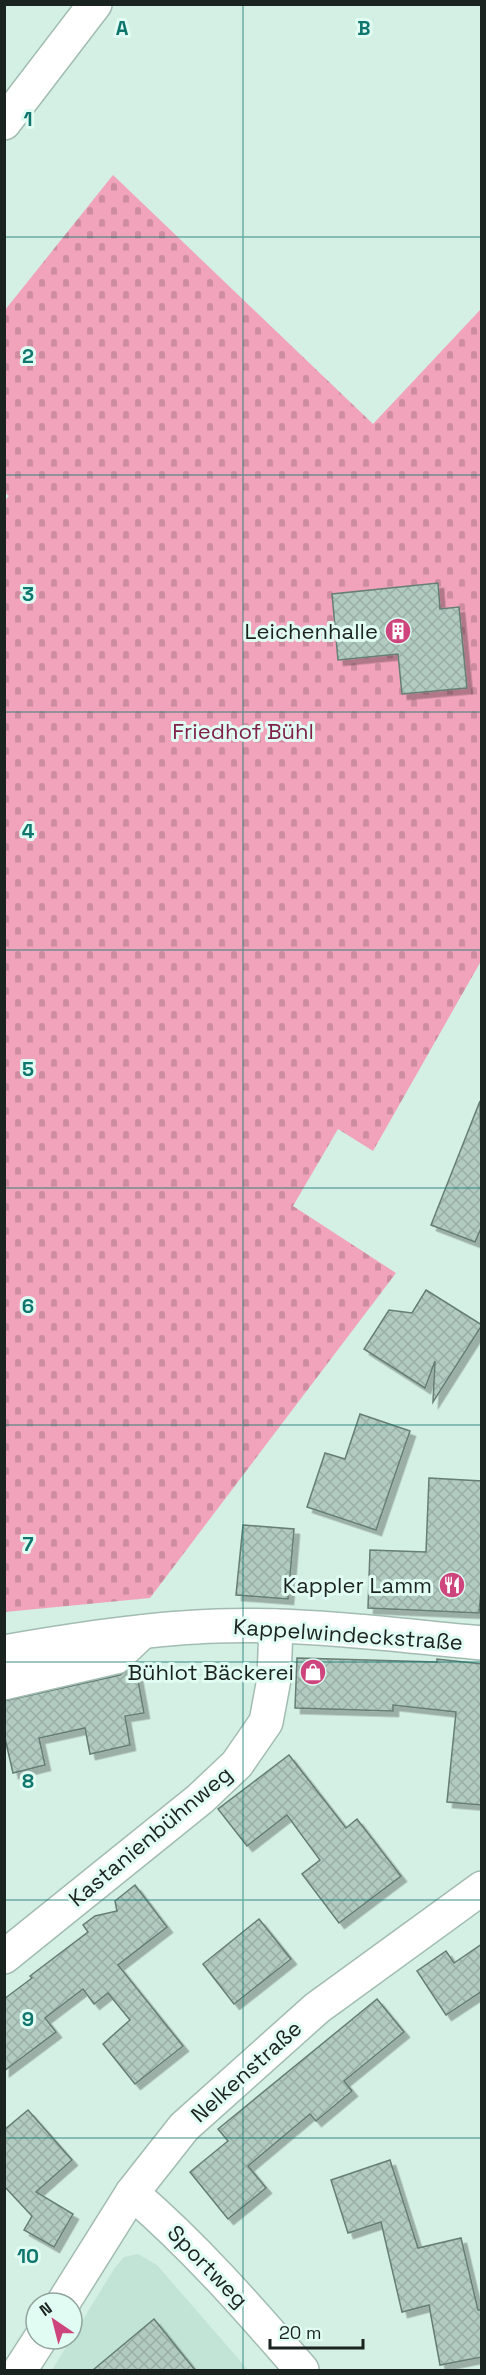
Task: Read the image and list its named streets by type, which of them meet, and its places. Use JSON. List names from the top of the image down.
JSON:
{
  "streets": {
    "street": [
      "Kappelwindeckstraße",
      "Kastanienbühnweg",
      "Nelkenstraße",
      "Sportweg"
    ]
  },
  "crossings": [
    ["Kappelwindeckstraße", "Kastanienbühnweg"],
    ["Nelkenstraße", "Sportweg"]
  ],
  "parks": ["Friedhof Bühl"],
  "places": {
    "building": ["Leichenhalle"],
    "restaurant": ["Kappler Lamm"],
    "shop": ["Bühlot Bäckerei"]
  },
  "scale_bar": "20 m",
  "north": "top left",
  "grid": {
    "columns": ["A", "B"],
    "rows": [
      "1",
      "2",
      "3",
      "4",
      "5",
      "6",
      "7",
      "8",
      "9",
      "10"
    ]
  }
}
